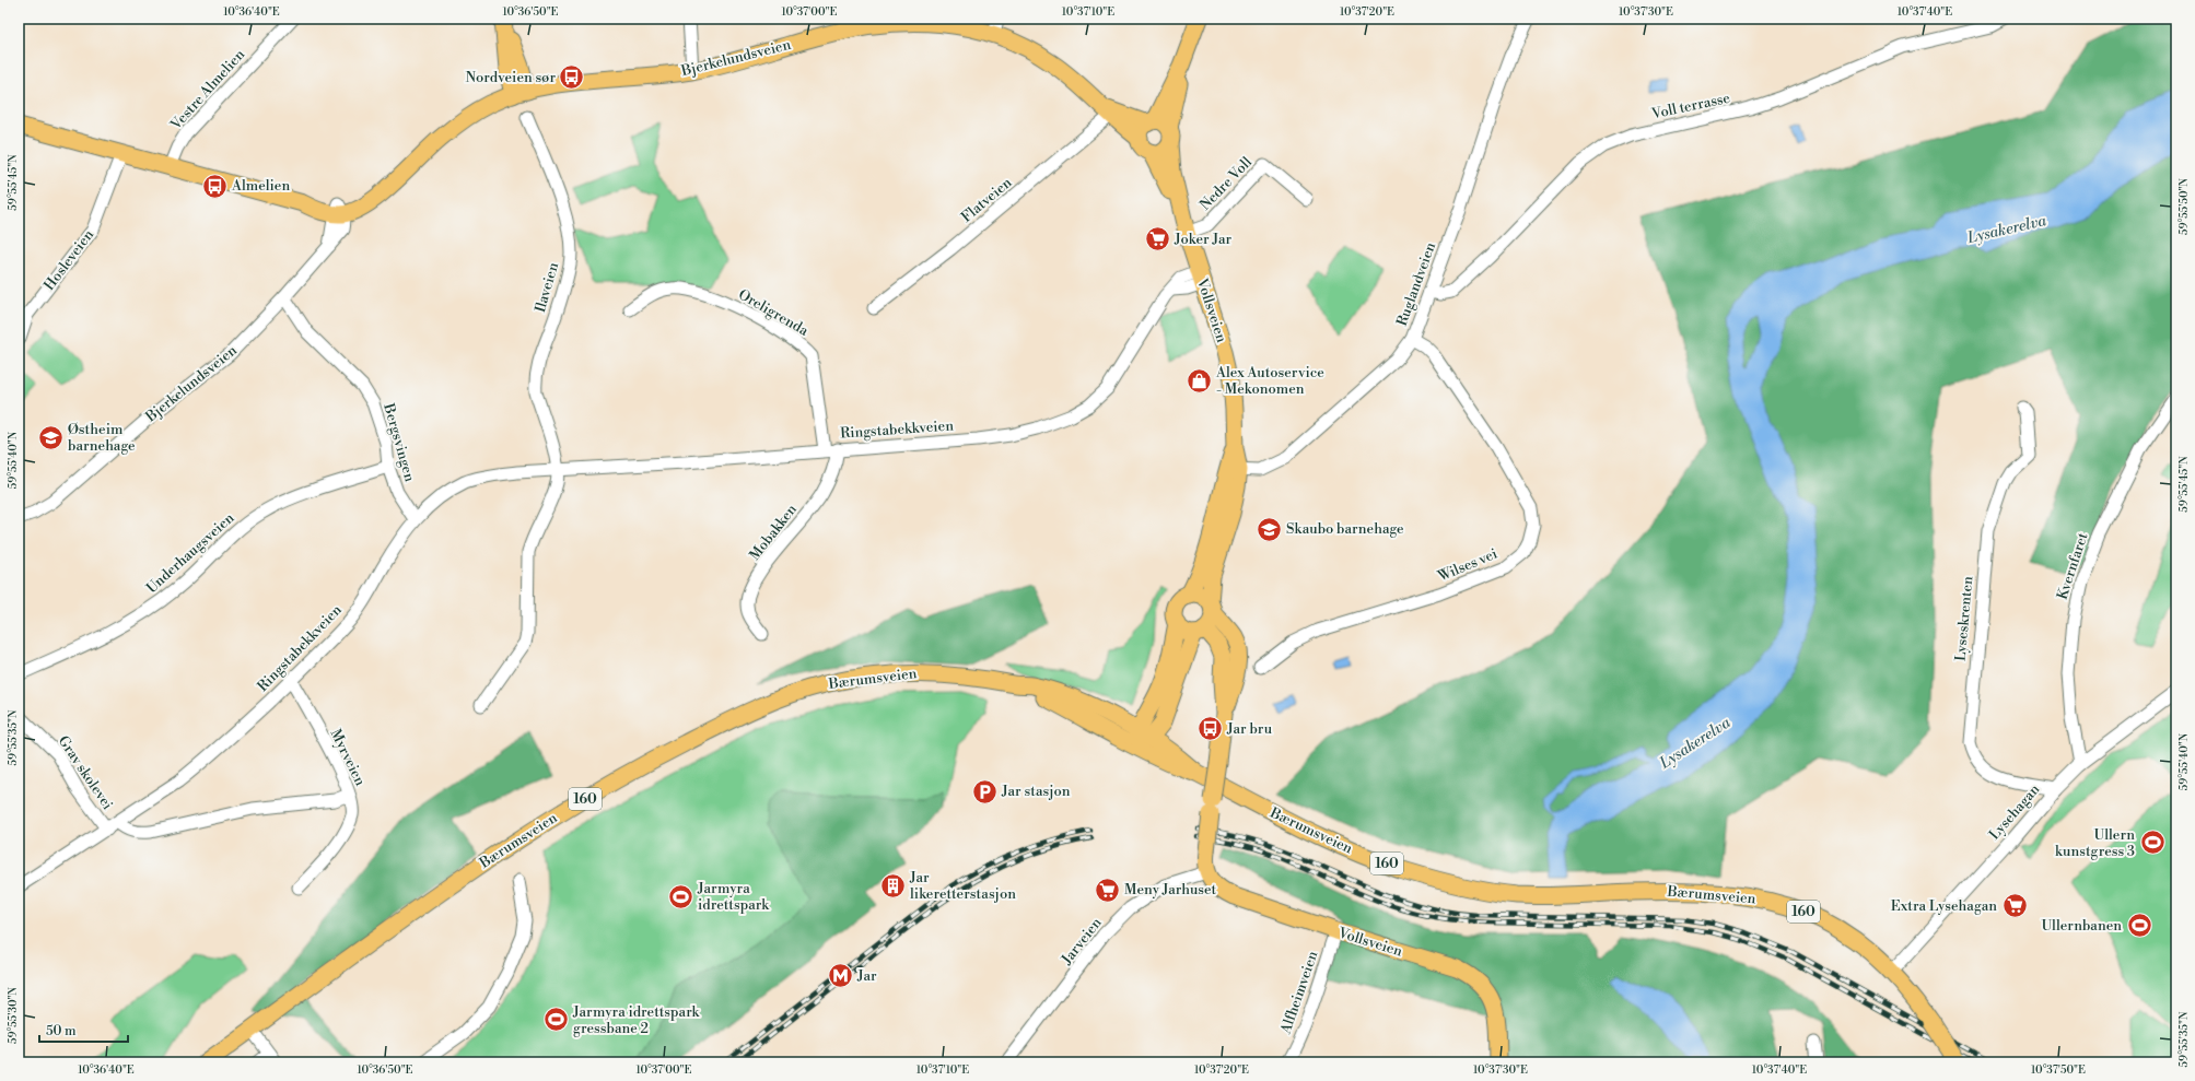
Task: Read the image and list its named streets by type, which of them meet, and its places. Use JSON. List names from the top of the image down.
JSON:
{
  "streets": {
    "main road": [
      "Bjerkelundsveien",
      "Vollsveien",
      "Bærumsveien",
      "160"
    ],
    "street": [
      "Vestre Almelien",
      "Voll terrasse",
      "Nedre Voll",
      "Flatveien",
      "Hosleveien",
      "Ruglandveien",
      "Ilaveien",
      "Oreligrenda",
      "Ringstabekkveien",
      "Bergsvingen",
      "Mobakken",
      "Underhaugsveien",
      "Wilses vei",
      "Kvernfaret",
      "Lyseskrenten",
      "Myrveien",
      "Grav skolevei",
      "Lysehagan",
      "Jarveien",
      "Alfheimveien"
    ]
  },
  "crossings": [
    ["Bjerkelundsveien", "Flatveien"],
    ["Bjerkelundsveien", "Vollsveien"],
    ["Bjerkelundsveien", "Bergsvingen"],
    ["Voll terrasse", "Ruglandveien"],
    ["Nedre Voll", "Vollsveien"],
    ["Ruglandveien", "Vollsveien"],
    ["Ruglandveien", "Wilses vei"],
    ["Ilaveien", "Ringstabekkveien"],
    ["Vollsveien", "Ringstabekkveien"],
    ["Vollsveien", "Jarveien"],
    ["Vollsveien", "Alfheimveien"],
    ["Oreligrenda", "Ringstabekkveien"],
    ["Ringstabekkveien", "Bergsvingen"],
    ["Ringstabekkveien", "Mobakken"],
    ["Ringstabekkveien", "Myrveien"],
    ["Ringstabekkveien", "Grav skolevei"],
    ["Bergsvingen", "Underhaugsveien"],
    ["Kvernfaret", "Lysehagan"],
    ["Lyseskrenten", "Lysehagan"],
    ["Bærumsveien", "Lysehagan"]
  ],
  "water": ["Lysakerelva"],
  "places": {
    "bus stop": ["Nordveien sør", "Almelien", "Jar bru"],
    "supermarket": ["Joker Jar", "Meny Jarhuset", "Extra Lysehagan"],
    "shop": ["Alex Autoservice - Mekonomen"],
    "school or university": ["Østheim barnehage", "Skaubo barnehage"],
    "parking": ["Jar stasjon"],
    "sports": [
      "Ullern kunstgress 3",
      "Jarmyra idrettspark",
      "Ullernbanen",
      "Jarmyra idrettspark gressbane 2"
    ],
    "building": ["Jar likeretterstasjon"],
    "metro station": ["Jar"]
  },
  "scale_bar": "50 m",
  "coordinates": [
    "10°36'40\"E",
    "10°36'50\"E",
    "10°37'00\"E",
    "10°37'10\"E",
    "10°37'20\"E",
    "10°37'30\"E",
    "10°37'40\"E",
    "59°55'45\"N",
    "59°55'50\"N",
    "59°55'40\"N",
    "59°55'35\"N",
    "59°55'30\"N",
    "10°37'50\"E"
  ]
}
